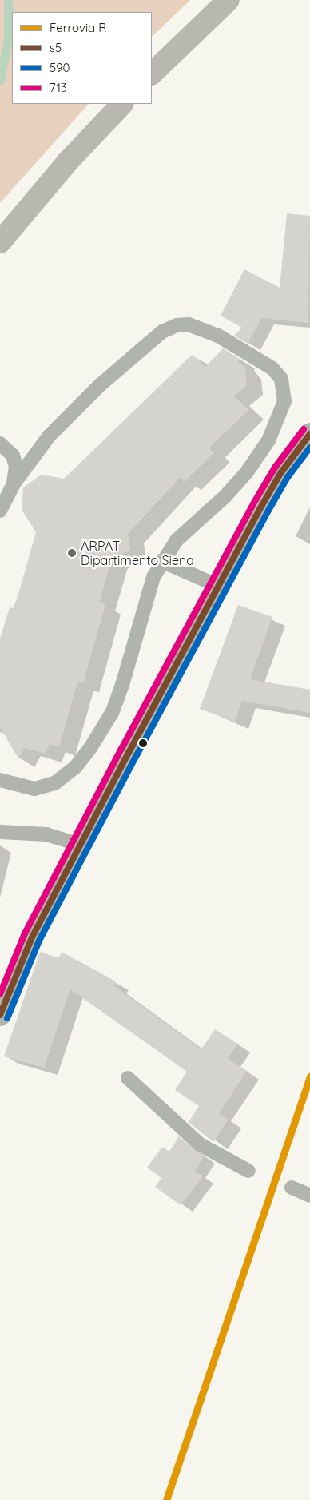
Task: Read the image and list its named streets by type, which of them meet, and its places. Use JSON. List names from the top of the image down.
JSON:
{
  "places": ["ARPAT Dipartimento Siena"],
  "lines": [
    "transit line 713",
    "transit line s5",
    "transit line 590",
    "rail line R"
  ],
  "legend": [
    "Ferrovia R",
    "s5",
    "590",
    "713"
  ]
}
